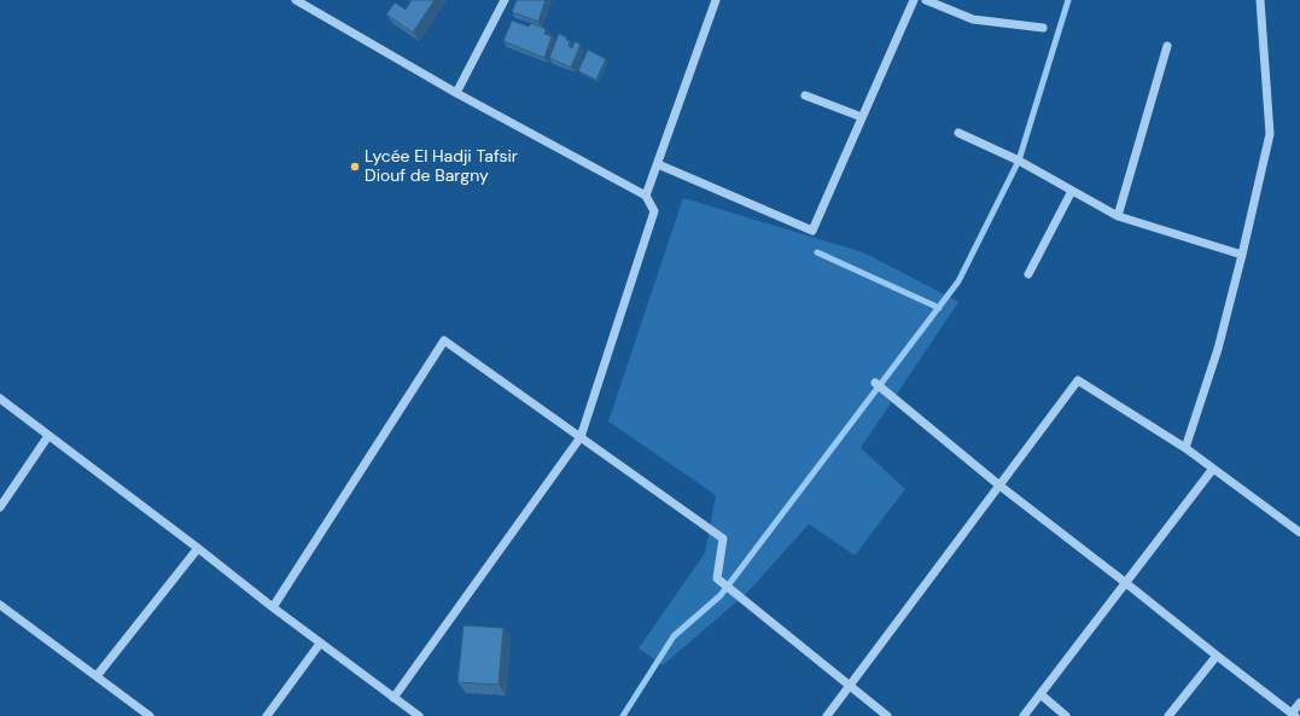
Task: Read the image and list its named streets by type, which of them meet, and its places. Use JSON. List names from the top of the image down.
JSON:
{
  "places": ["Lycée El Hadji Tafsir Diouf de Bargny"]
}
